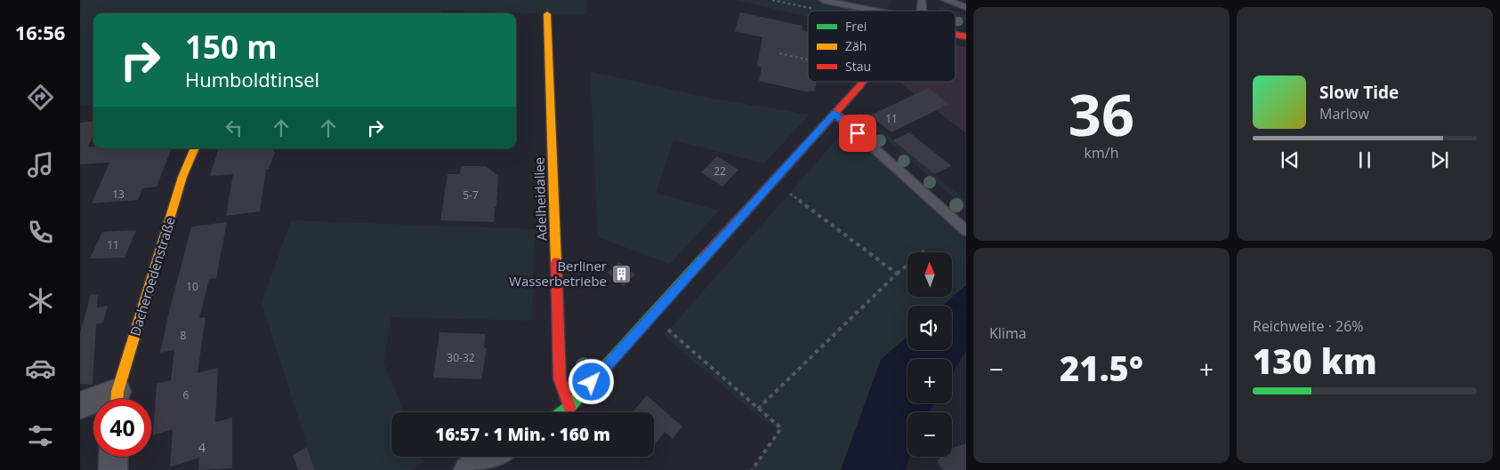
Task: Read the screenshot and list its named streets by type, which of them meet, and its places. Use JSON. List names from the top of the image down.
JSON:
{
  "streets": {
    "street": ["Adelheidallee", "Dacheroedenstraße"]
  },
  "places": {
    "building": ["Berliner Wasserbetriebe"]
  },
  "house_numbers": [
    "11",
    "22",
    "13",
    "5-7",
    "11",
    "10",
    "8",
    "30-32",
    "6",
    "4"
  ],
  "legend": ["Frei", "Zäh", "Stau"],
  "north": "top",
  "page": {
    "tabs": "16:56",
    "tile": [
      ["36", "km/h"],
      "Klima",
      ["Reichweite · 26%", "130 km"]
    ],
    "turn": ["150 m", "Humboldtinsel"],
    "song": ["Slow Tide", "Marlow"],
    "map_buttons": ["+", "−"],
    "heat": ["−", "21.5°", "+"],
    "limit": "40",
    "trip": "16:57 · 1 Min. · 160 m"
  }
}
